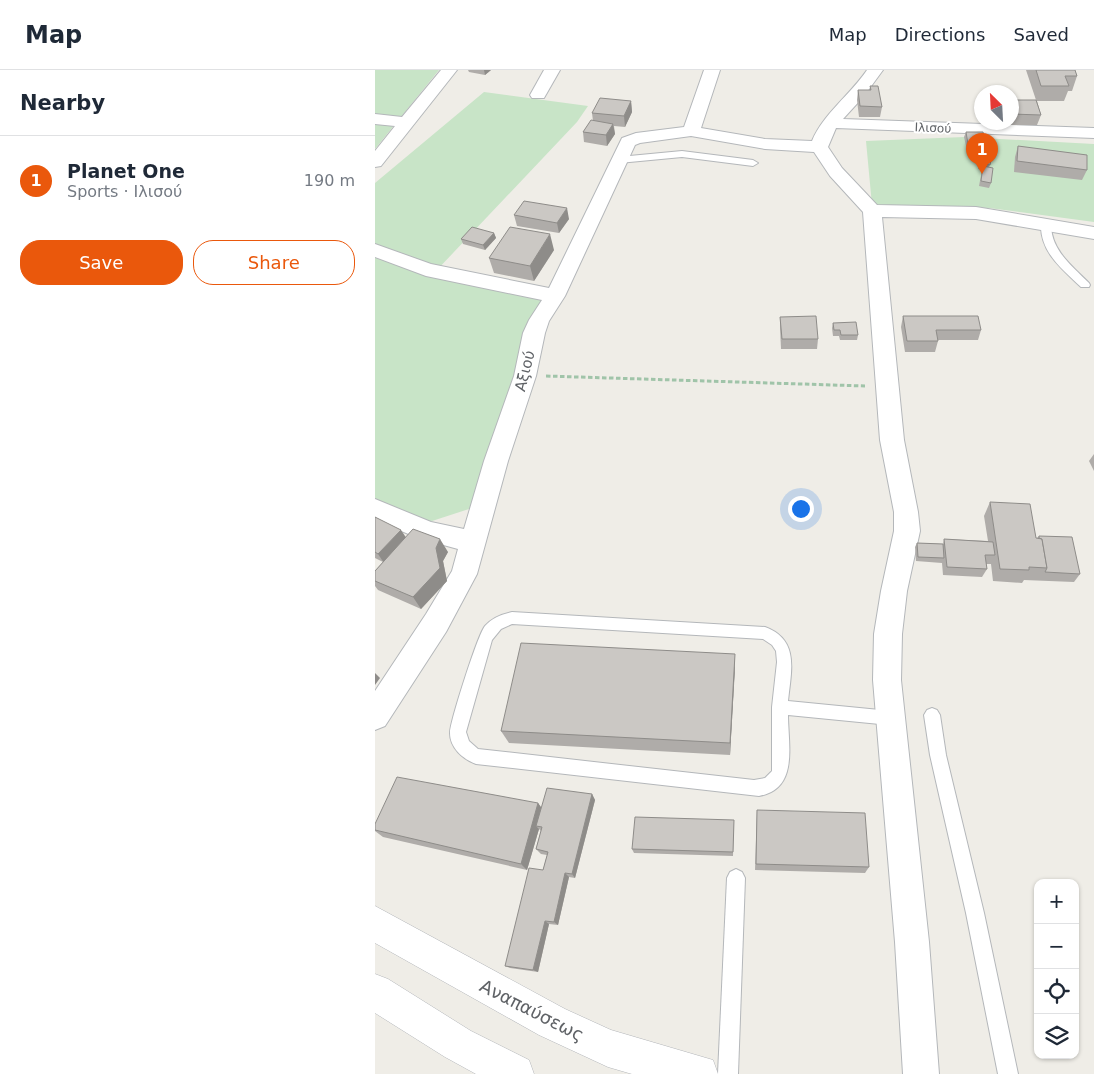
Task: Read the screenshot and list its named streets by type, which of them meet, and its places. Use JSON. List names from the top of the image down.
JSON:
{
  "streets": {
    "main road": ["Αναπαύσεως"],
    "street": ["Ιλισού", "Αξιού"]
  },
  "north": "top left",
  "page": {
    "header": "Map",
    "nav": ["Map", "Directions", "Saved"],
    "heading": "Nearby",
    "pins": "1",
    "list": [
      {
        "mark": "1",
        "name": "Planet One",
        "note": "Sports · Ιλισού",
        "value": "190 m"
      }
    ],
    "buttons": ["Save", "Share"],
    "map_buttons": ["+", "−"]
  }
}
